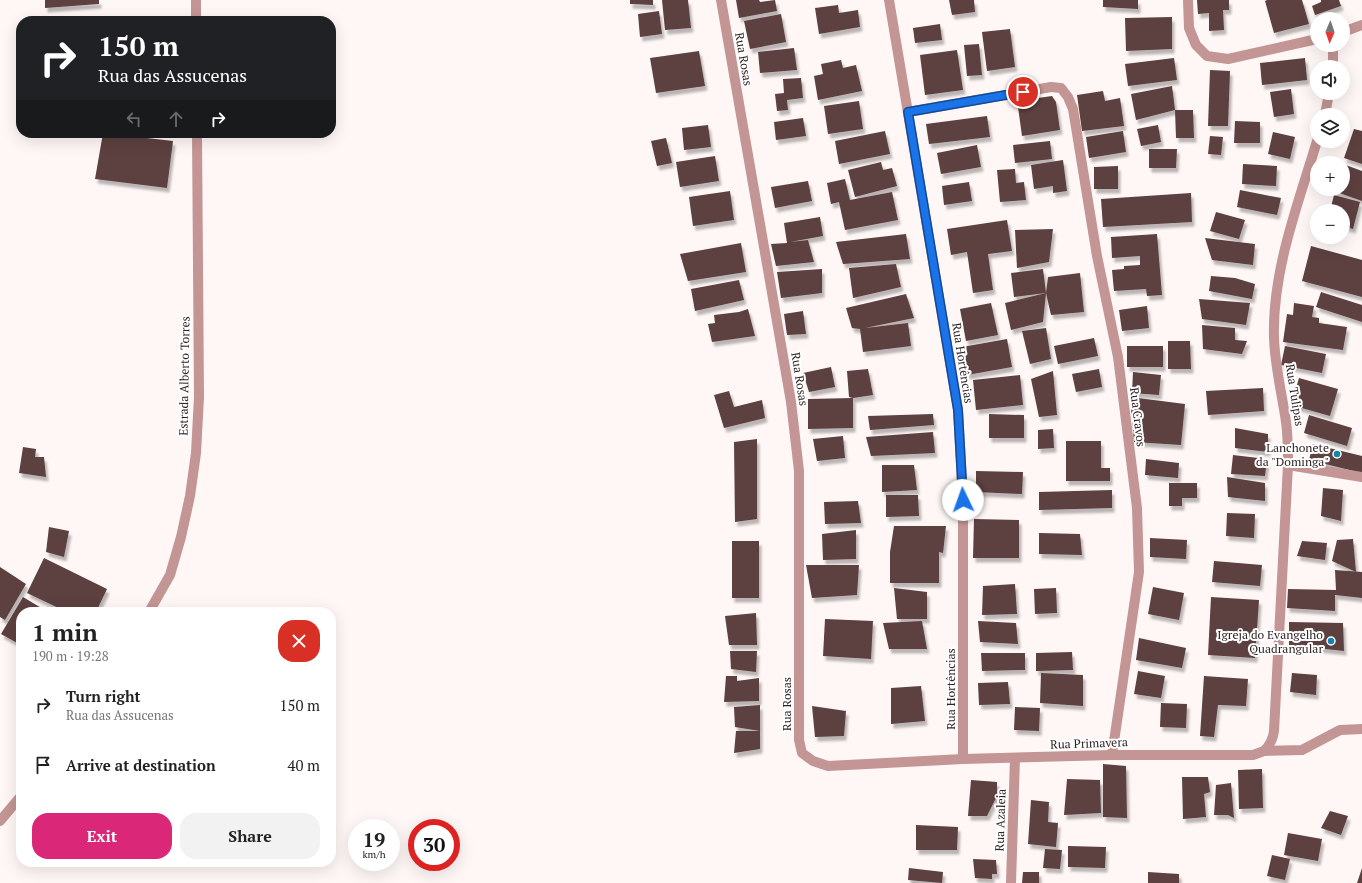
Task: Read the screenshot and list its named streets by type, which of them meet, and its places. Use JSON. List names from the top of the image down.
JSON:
{
  "streets": {
    "street": [
      "Rua Rosas",
      "Rua Hortências",
      "Estrada Alberto Torres",
      "Rua Tulipas",
      "Rua Cravos",
      "Rua Primavera",
      "Rua Azaleia"
    ]
  },
  "crossings": [
    ["Rua Rosas", "Rua Primavera"],
    ["Rua Hortências", "Rua Cravos"],
    ["Rua Hortências", "Rua Primavera"],
    ["Rua Tulipas", "Rua Primavera"],
    ["Rua Cravos", "Rua Primavera"],
    ["Rua Primavera", "Rua Azaleia"]
  ],
  "places": ["Lanchonete da \"Dominga\"", "Igreja do Evangelho Quadrangular"],
  "north": "bottom",
  "page": {
    "map_buttons": ["+", "−"],
    "turn": ["150 m", "Rua das Assucenas"],
    "heading": ["1 min", "190 m · 19:28"],
    "list": [
      {
        "name": "Turn right",
        "note": "Rua das Assucenas",
        "value": "150 m"
      },
      {
        "name": "Arrive at destination",
        "value": "40 m"
      }
    ],
    "buttons": ["Exit", "Share"],
    "speed": "19 km/h",
    "limit": "30"
  }
}
